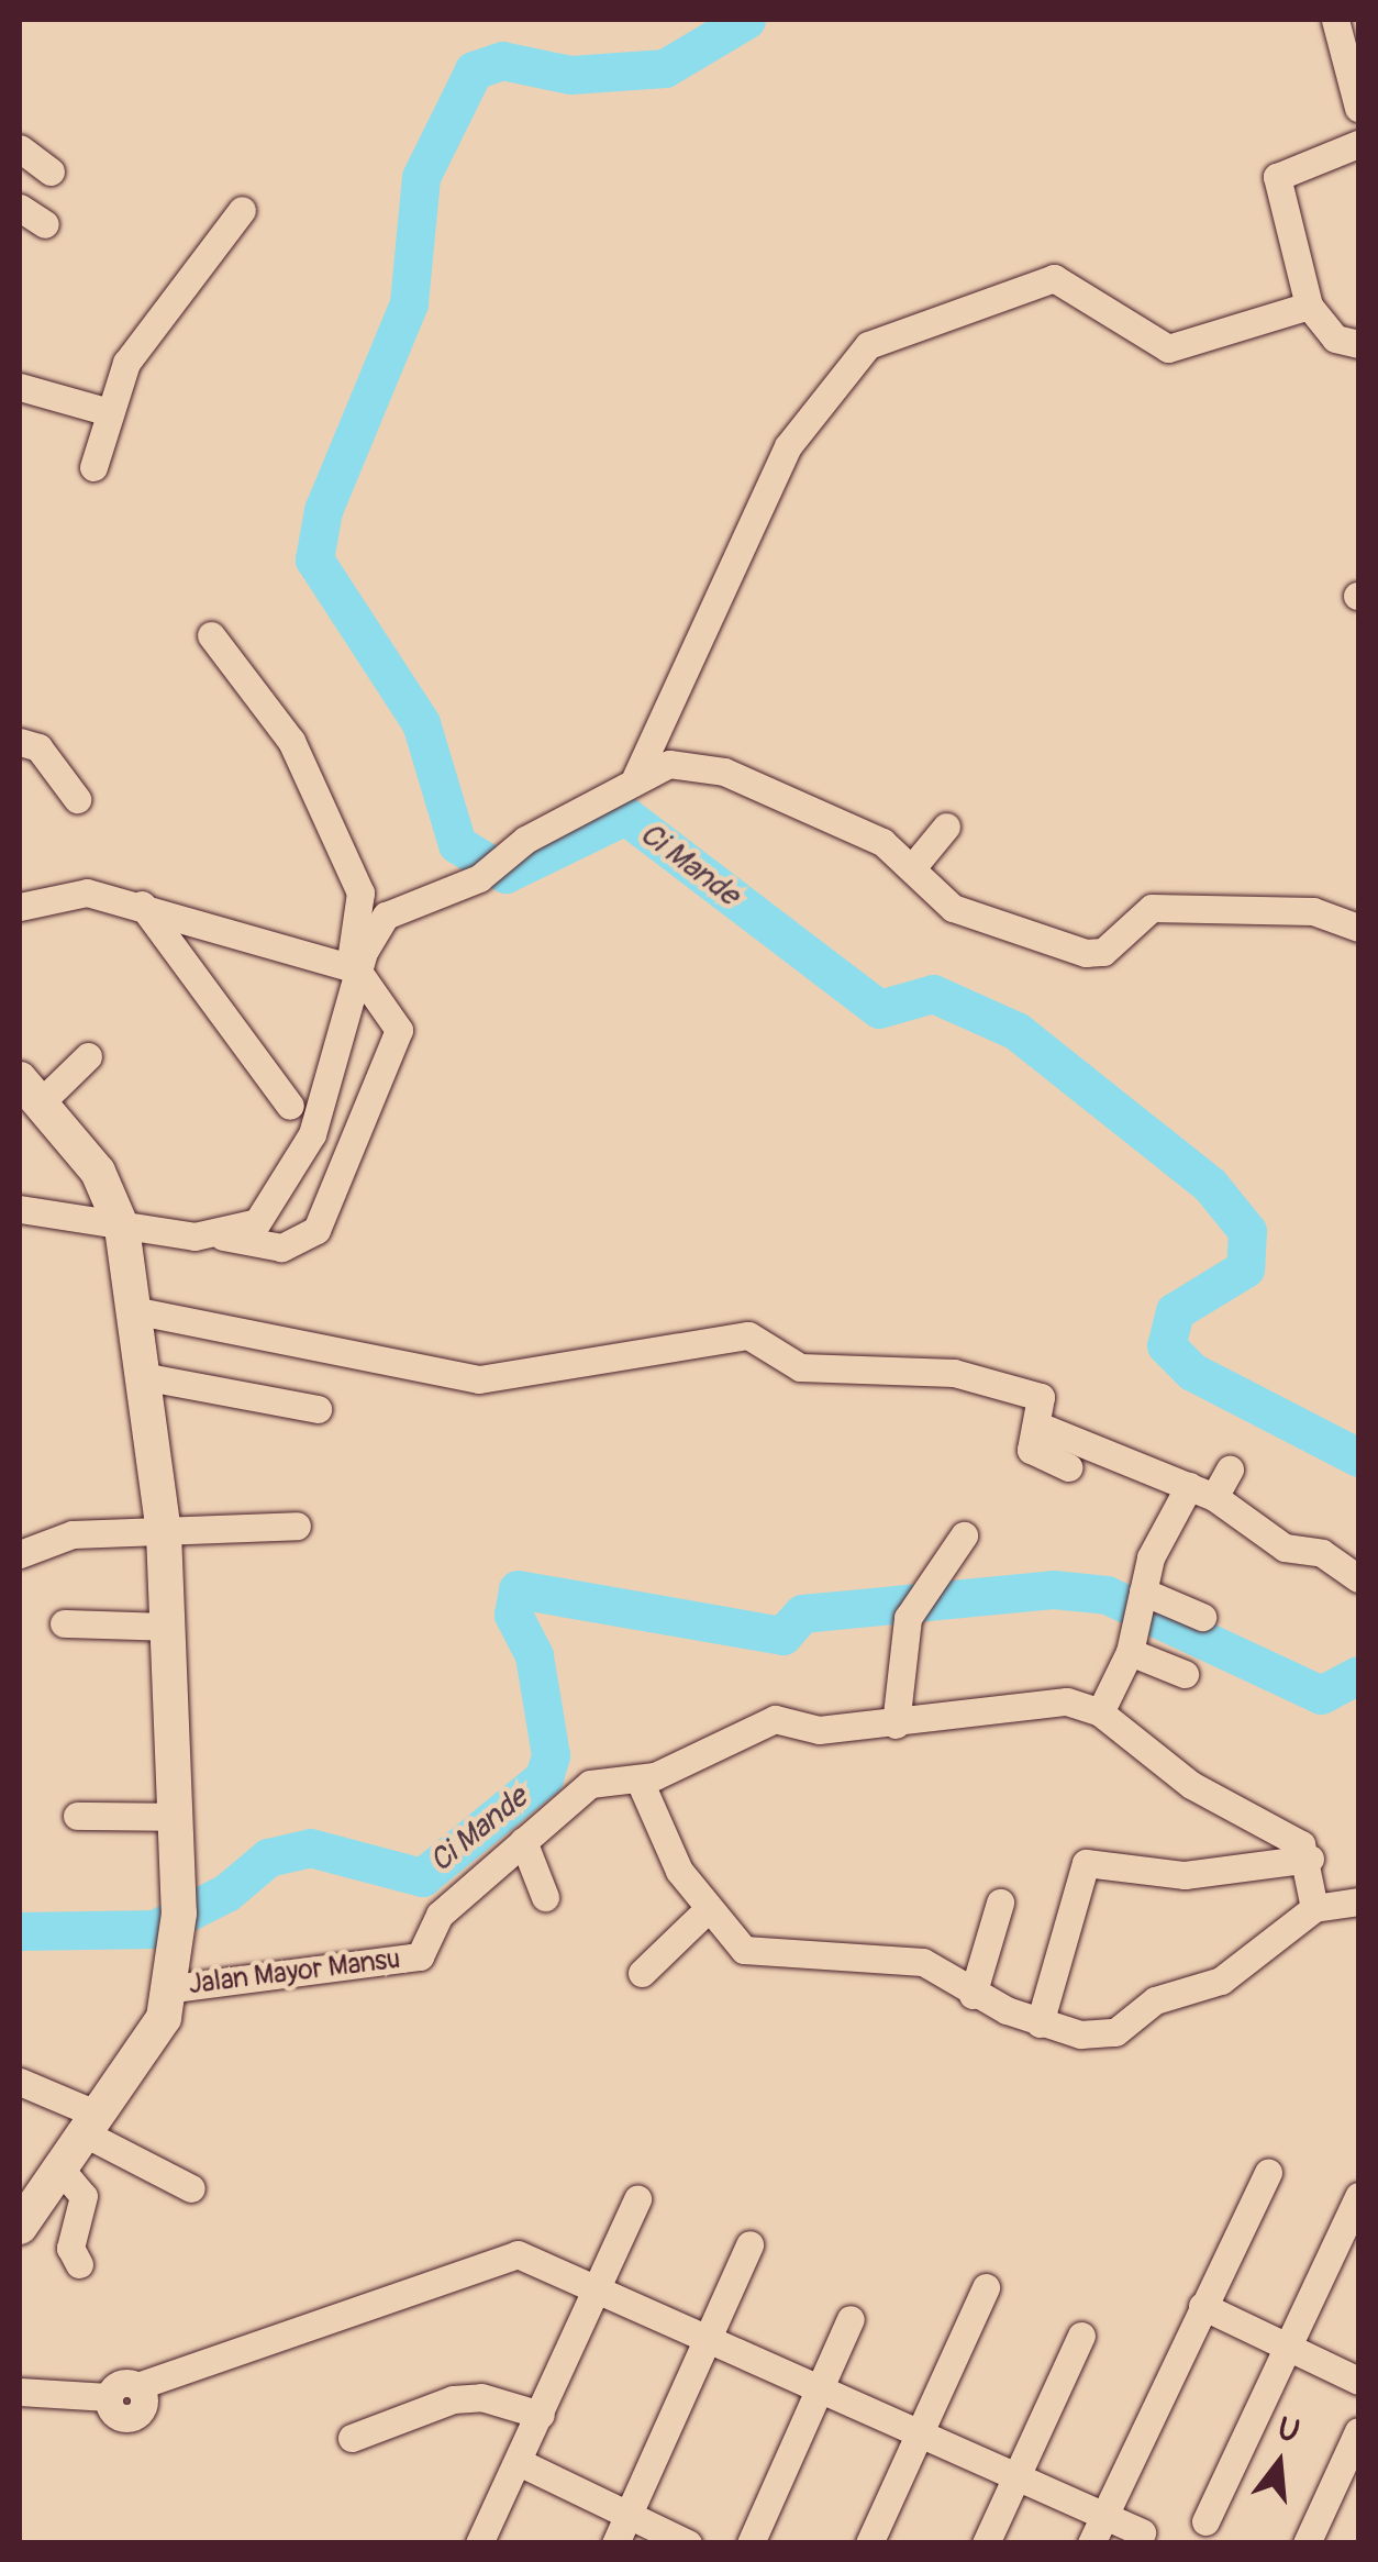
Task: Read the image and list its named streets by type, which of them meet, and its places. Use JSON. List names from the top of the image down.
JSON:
{
  "streets": {
    "street": ["Jalan Mayor Mansu"]
  },
  "water": ["Ci Mande"],
  "north": "top"
}
